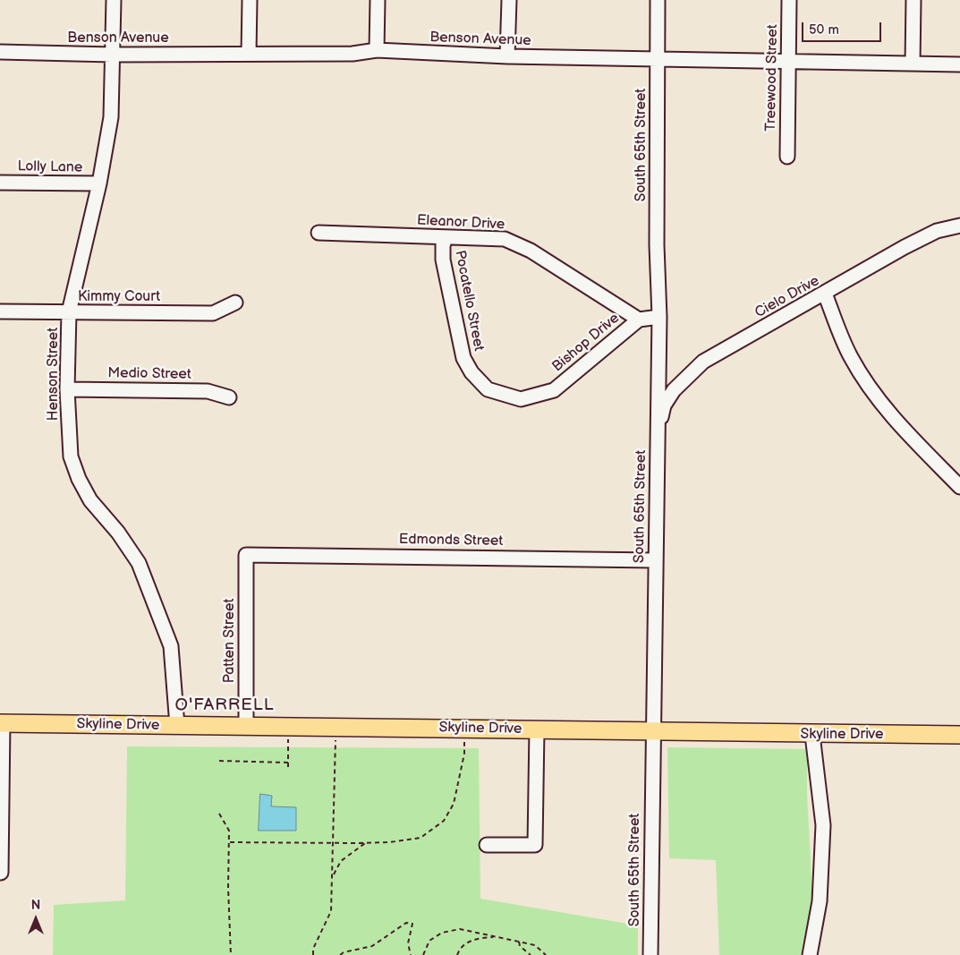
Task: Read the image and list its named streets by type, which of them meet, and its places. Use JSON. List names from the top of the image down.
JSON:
{
  "streets": {
    "main road": ["Skyline Drive"],
    "street": [
      "Benson Avenue",
      "Treewood Street",
      "South 65th Street",
      "Lolly Lane",
      "Eleanor Drive",
      "Kimmy Court",
      "Cielo Drive",
      "Pocatello Street",
      "Bishop Drive",
      "Henson Street",
      "Medio Street",
      "Edmonds Street",
      "Patten Street"
    ]
  },
  "crossings": [
    ["Benson Avenue", "Treewood Street"],
    ["Benson Avenue", "South 65th Street"],
    ["Benson Avenue", "Henson Street"],
    ["South 65th Street", "Cielo Drive"],
    ["South 65th Street", "Edmonds Street"],
    ["South 65th Street", "Skyline Drive"],
    ["Lolly Lane", "Henson Street"],
    ["Eleanor Drive", "Pocatello Street"],
    ["Eleanor Drive", "Bishop Drive"],
    ["Kimmy Court", "Henson Street"],
    ["Pocatello Street", "Bishop Drive"],
    ["Henson Street", "Medio Street"],
    ["Henson Street", "Skyline Drive"],
    ["Edmonds Street", "Patten Street"],
    ["Patten Street", "Skyline Drive"]
  ],
  "districts": ["O'FARRELL"],
  "scale_bar": "50 m",
  "north": "top"
}
